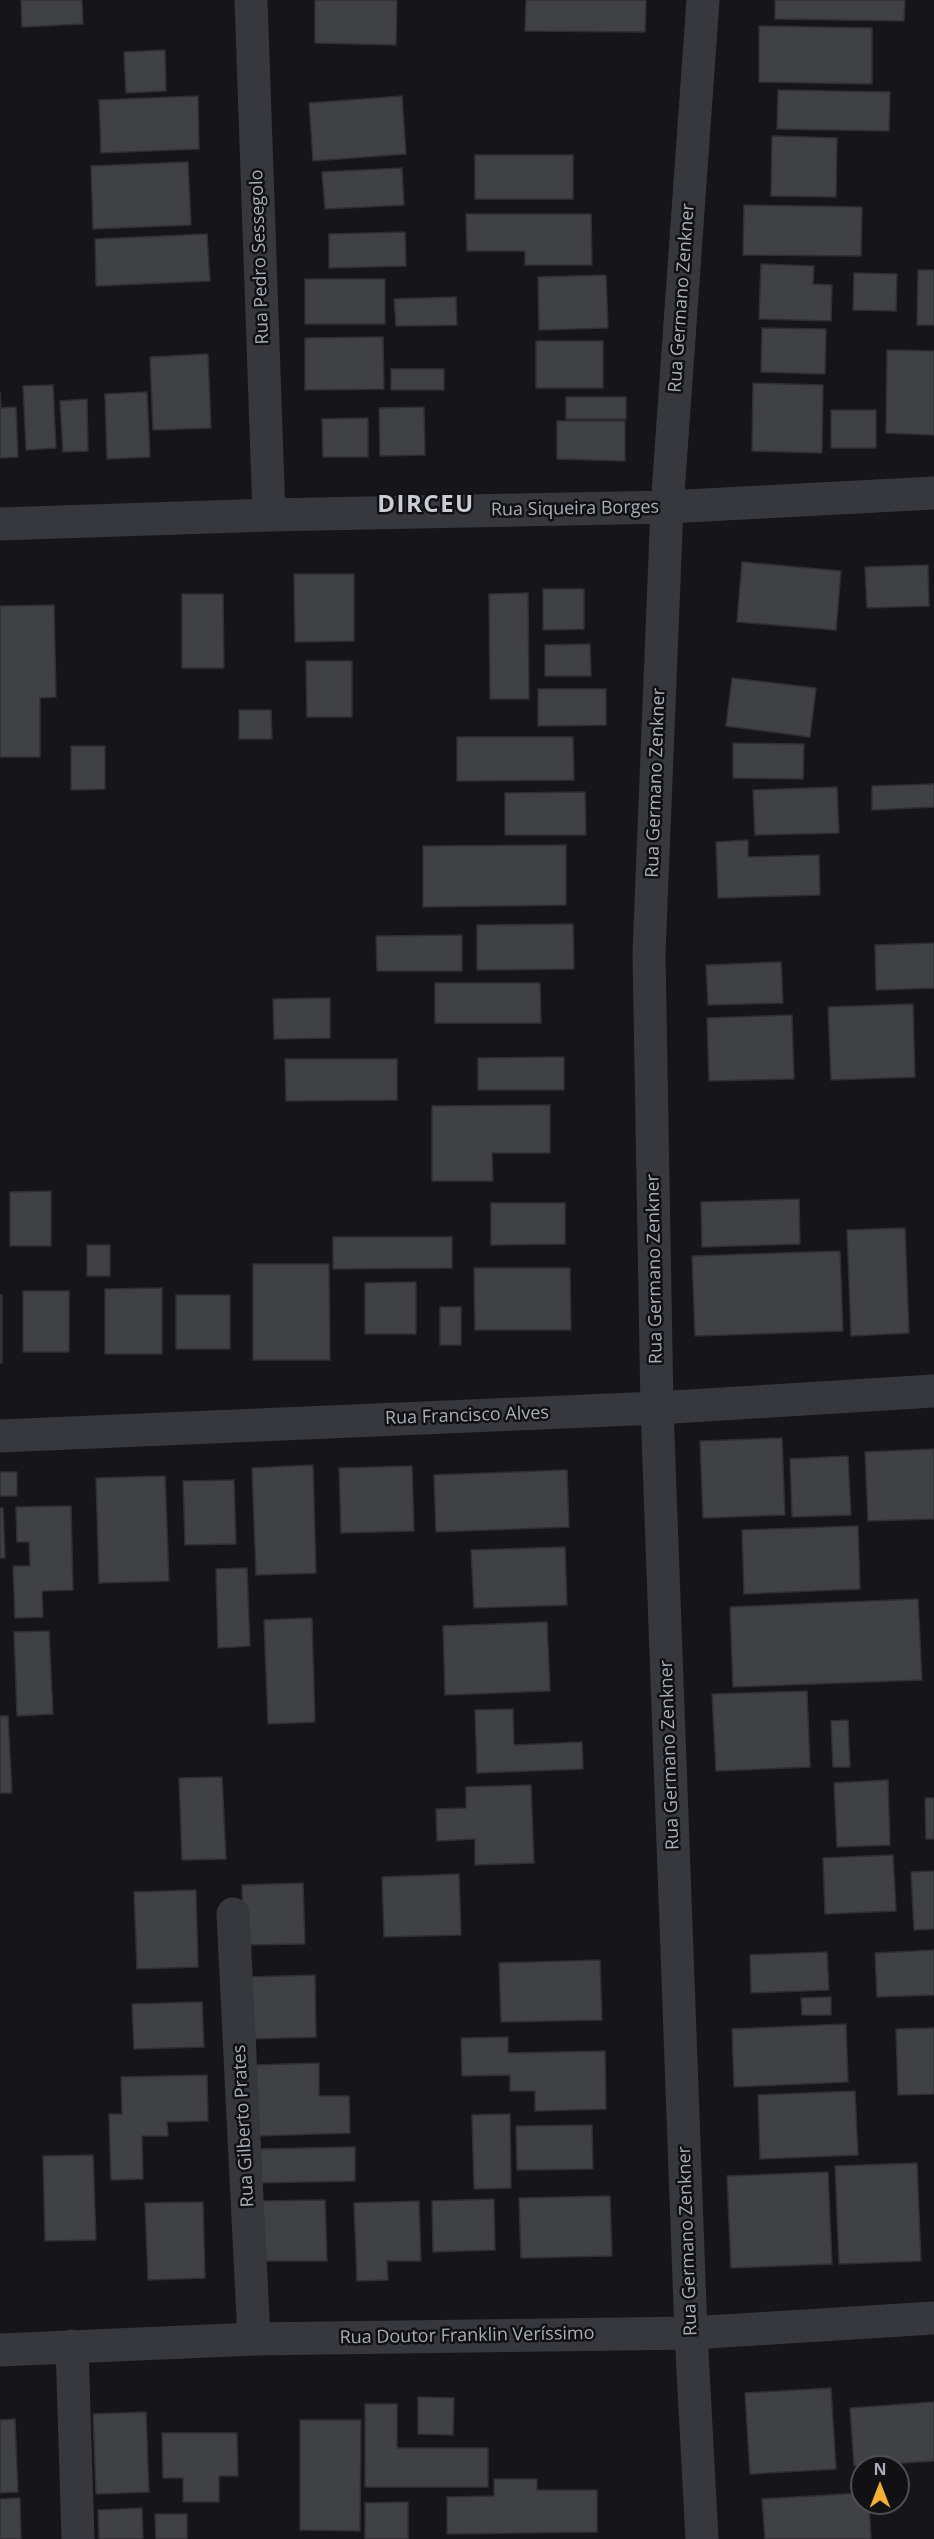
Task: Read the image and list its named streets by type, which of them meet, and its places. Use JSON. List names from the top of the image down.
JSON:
{
  "streets": {
    "street": [
      "Rua Pedro Sessegolo",
      "Rua Germano Zenkner",
      "Rua Siqueira Borges",
      "Rua Francisco Alves",
      "Rua Gilberto Prates",
      "Rua Doutor Franklin Veríssimo"
    ]
  },
  "crossings": [
    ["Rua Pedro Sessegolo", "Rua Siqueira Borges"],
    ["Rua Germano Zenkner", "Rua Siqueira Borges"],
    ["Rua Germano Zenkner", "Rua Francisco Alves"],
    ["Rua Germano Zenkner", "Rua Doutor Franklin Veríssimo"],
    ["Rua Gilberto Prates", "Rua Doutor Franklin Veríssimo"]
  ],
  "districts": ["DIRCEU"],
  "north": "top"
}
